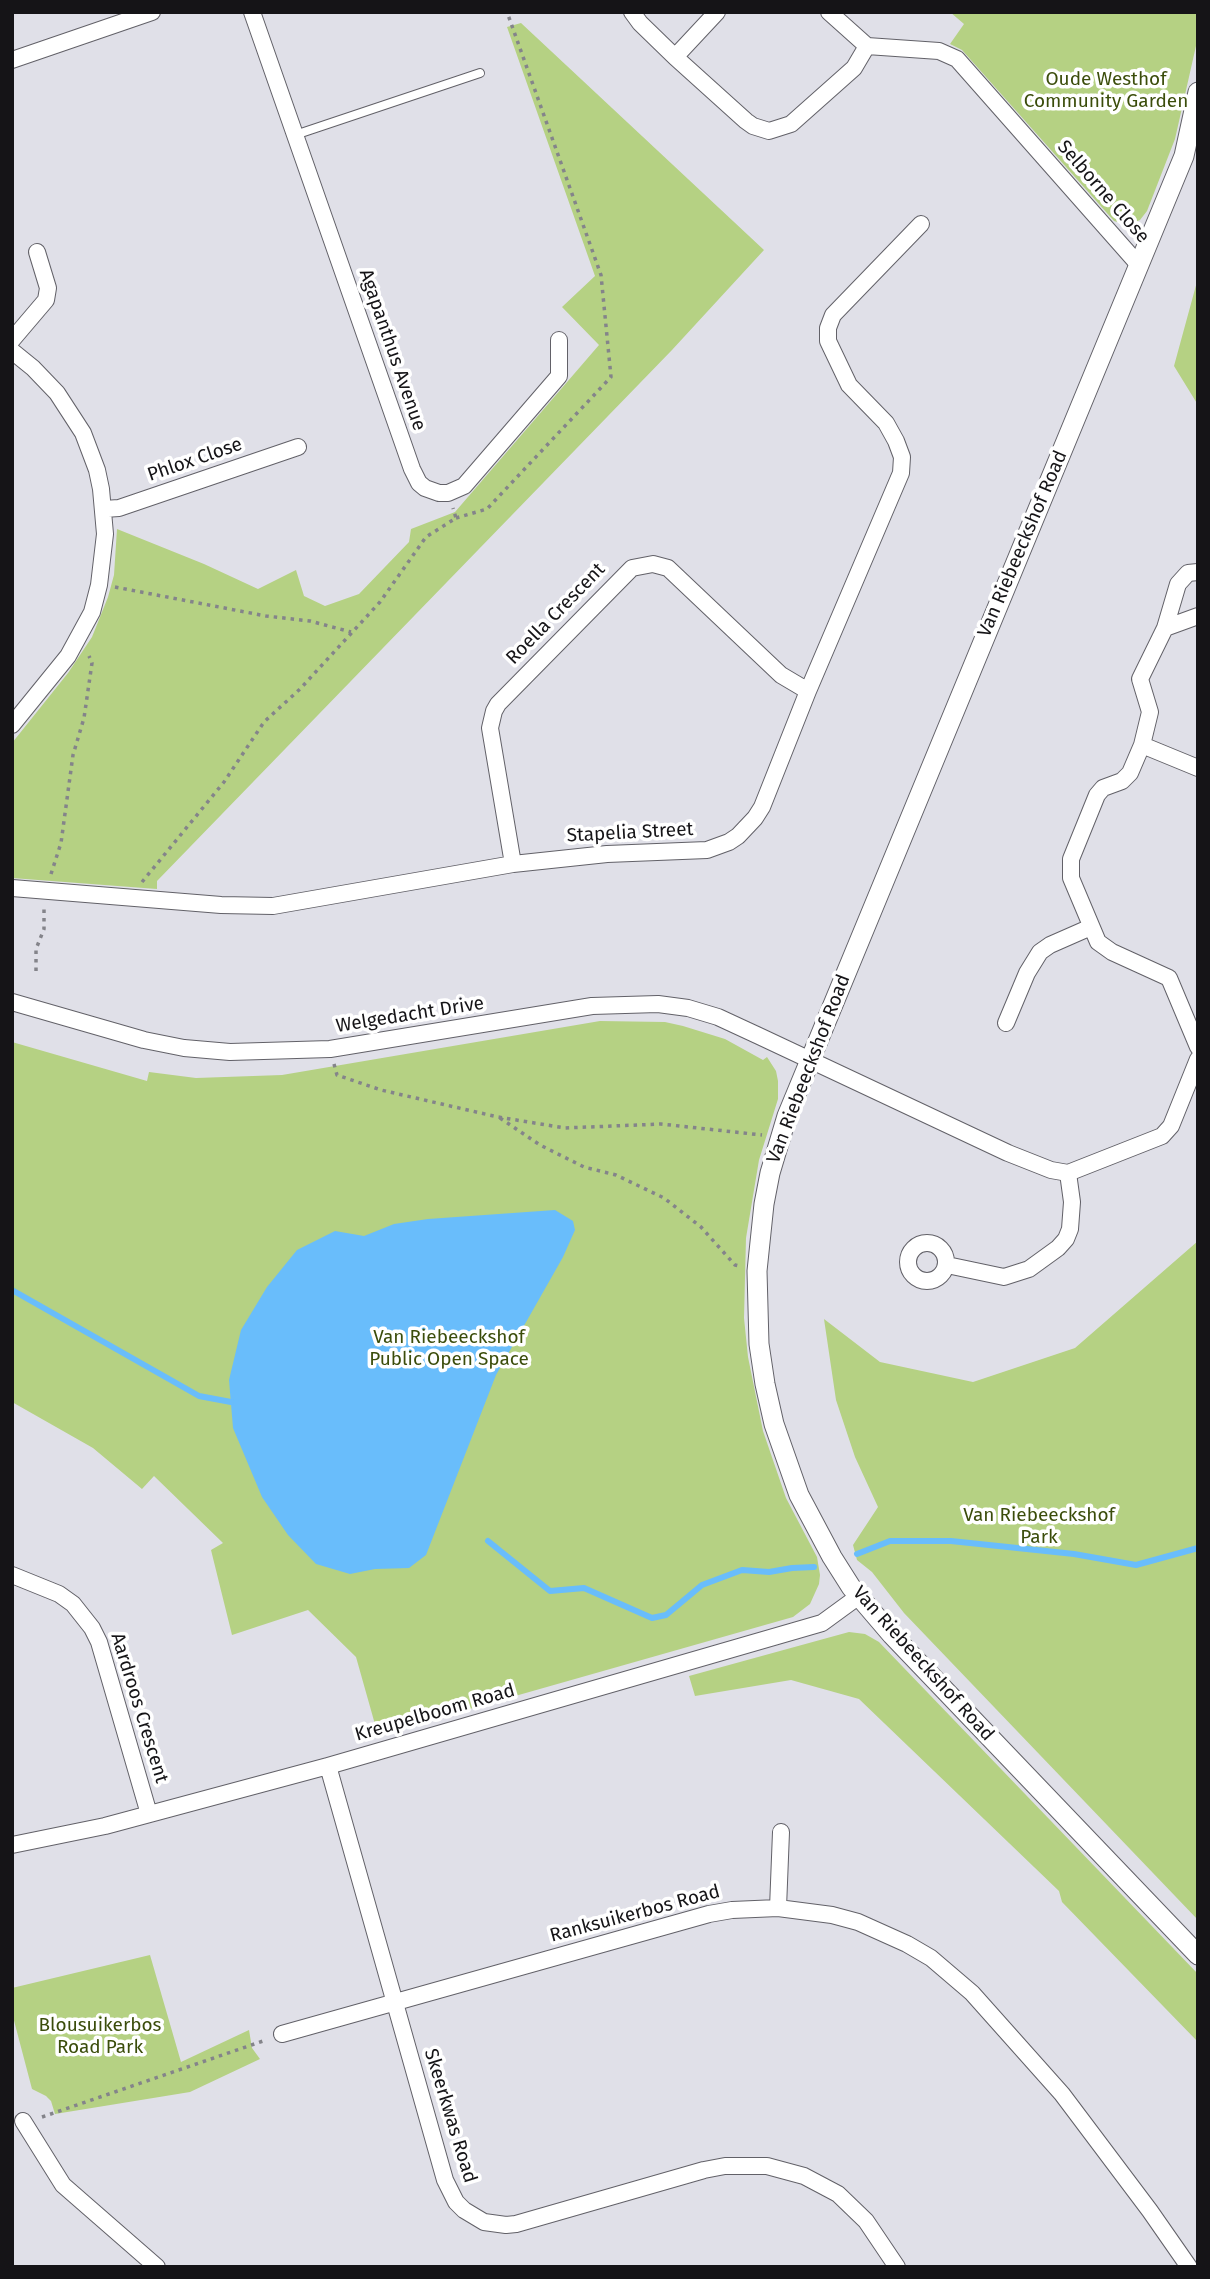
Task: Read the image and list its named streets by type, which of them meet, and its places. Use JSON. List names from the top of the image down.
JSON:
{
  "streets": {
    "street": [
      "Selborne Close",
      "Agapanthus Avenue",
      "Phlox Close",
      "Van Riebeeckshof Road",
      "Roella Crescent",
      "Stapelia Street",
      "Welgedacht Drive",
      "Aardroos Crescent",
      "Kreupelboom Road",
      "Ranksuikerbos Road",
      "Skeerkwas Road"
    ]
  },
  "crossings": [
    ["Selborne Close", "Van Riebeeckshof Road"],
    ["Van Riebeeckshof Road", "Welgedacht Drive"],
    ["Van Riebeeckshof Road", "Kreupelboom Road"],
    ["Roella Crescent", "Stapelia Street"],
    ["Aardroos Crescent", "Kreupelboom Road"],
    ["Kreupelboom Road", "Skeerkwas Road"],
    ["Ranksuikerbos Road", "Skeerkwas Road"]
  ],
  "parks": [
    "Oude Westhof Community Garden",
    "Van Riebeeckshof Public Open Space",
    "Van Riebeeckshof Park",
    "Blousuikerbos Road Park"
  ]
}
